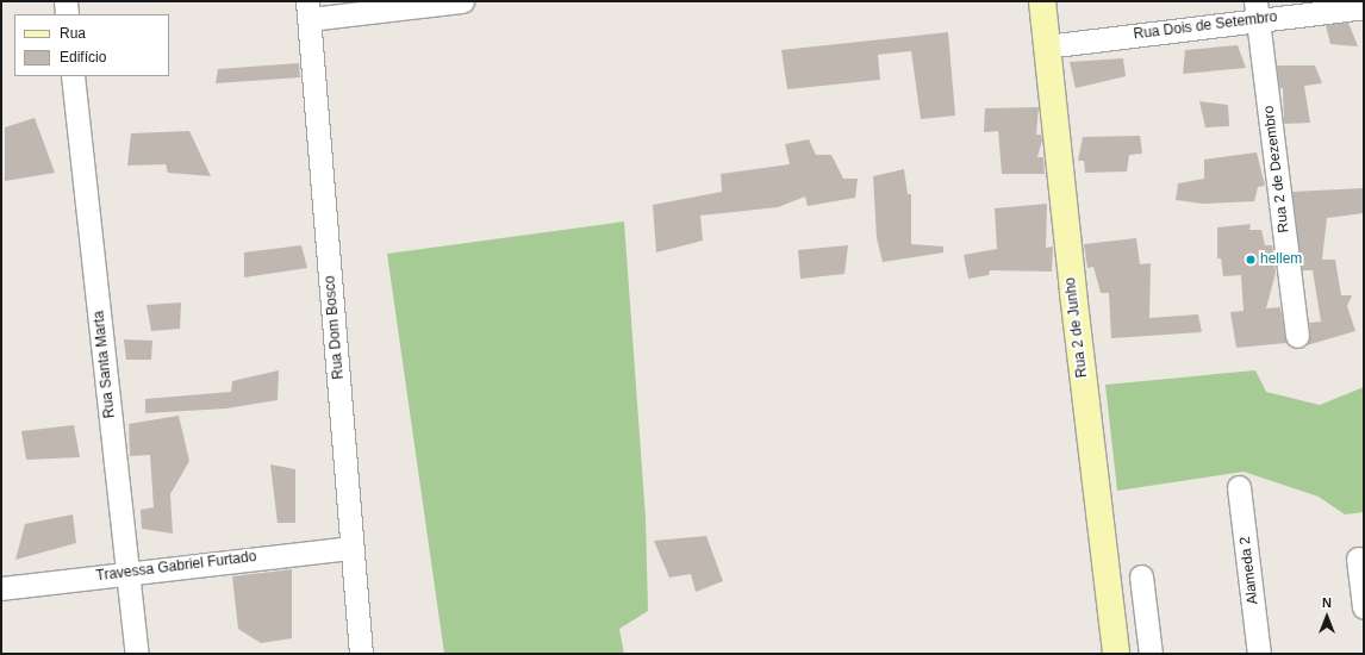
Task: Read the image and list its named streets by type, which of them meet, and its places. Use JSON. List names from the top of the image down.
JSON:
{
  "streets": {
    "street": [
      "Rua Dois de Setembro",
      "Rua 2 de Dezembro",
      "Rua Dom Bosco",
      "Rua 2 de Junho",
      "Rua Santa Marta",
      "Travessa Gabriel Furtado",
      "Alameda 2"
    ]
  },
  "crossings": [
    ["Rua Dois de Setembro", "Rua 2 de Dezembro"],
    ["Rua Dois de Setembro", "Rua 2 de Junho"],
    ["Rua Dom Bosco", "Travessa Gabriel Furtado"],
    ["Rua Santa Marta", "Travessa Gabriel Furtado"]
  ],
  "places": ["hellem"],
  "legend": ["Rua", "Edifício"],
  "north": "top"
}
